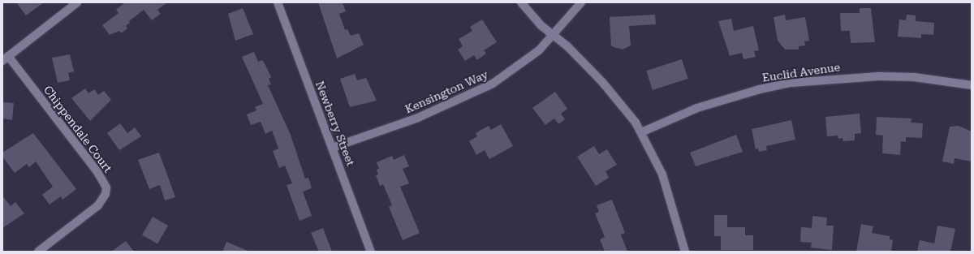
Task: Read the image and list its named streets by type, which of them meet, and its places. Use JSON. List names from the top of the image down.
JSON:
{
  "streets": {
    "street": [
      "Euclid Avenue",
      "Kensington Way",
      "Newberry Street",
      "Chippendale Court"
    ]
  },
  "crossings": [
    ["Kensington Way", "Newberry Street"]
  ]
}
